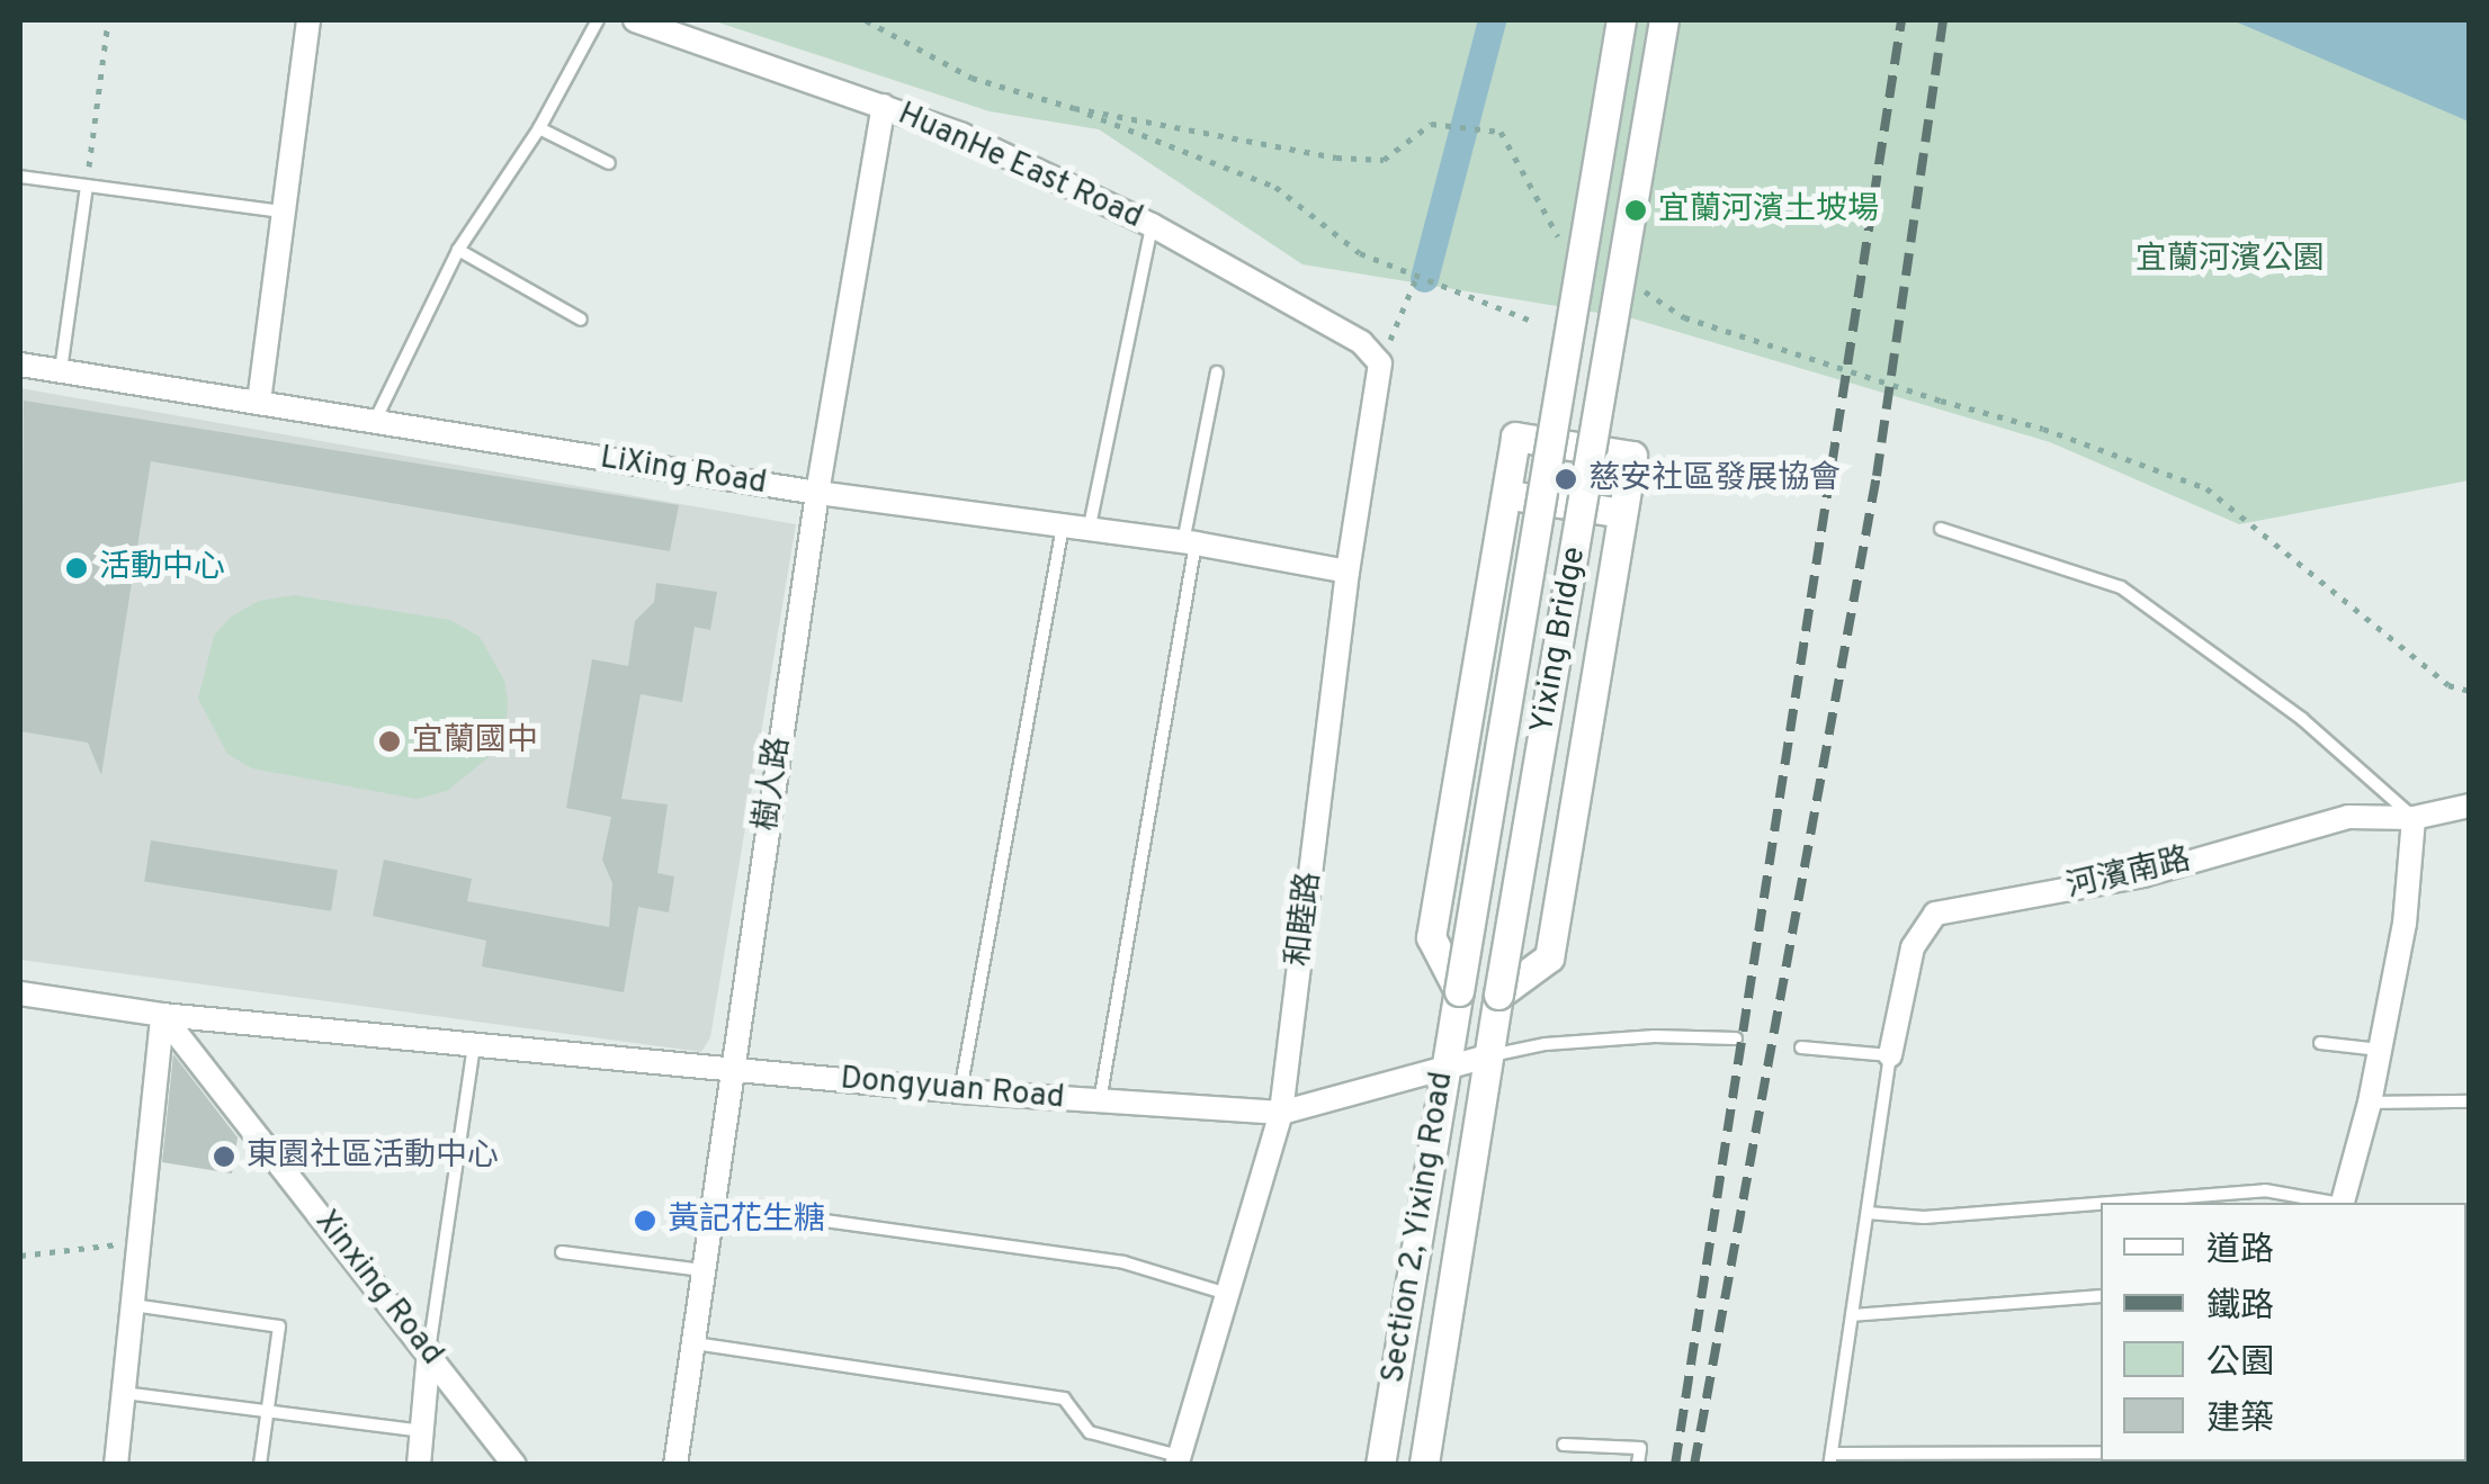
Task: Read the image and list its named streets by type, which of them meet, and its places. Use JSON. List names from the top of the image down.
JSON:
{
  "streets": {
    "street": [
      "HuanHe East Road",
      "LiXing Road",
      "Yixing Bridge",
      "樹人路",
      "河濱南路",
      "和睦路",
      "Dongyuan Road",
      "Section 2, Yixing Road",
      "Xinxing Road"
    ]
  },
  "crossings": [
    ["HuanHe East Road", "樹人路"],
    ["HuanHe East Road", "和睦路"],
    ["LiXing Road", "樹人路"],
    ["LiXing Road", "和睦路"],
    ["Yixing Bridge", "Section 2, Yixing Road"],
    ["樹人路", "Dongyuan Road"],
    ["和睦路", "Dongyuan Road"],
    ["Dongyuan Road", "Section 2, Yixing Road"],
    ["Dongyuan Road", "Xinxing Road"]
  ],
  "parks": ["宜蘭河濱公園"],
  "places": [
    "宜蘭河濱土坡場",
    "慈安社區發展協會",
    "活動中心",
    "宜蘭國中",
    "東園社區活動中心",
    "黃記花生糖"
  ],
  "legend": [
    "道路",
    "鐵路",
    "公園",
    "建築"
  ]
}
